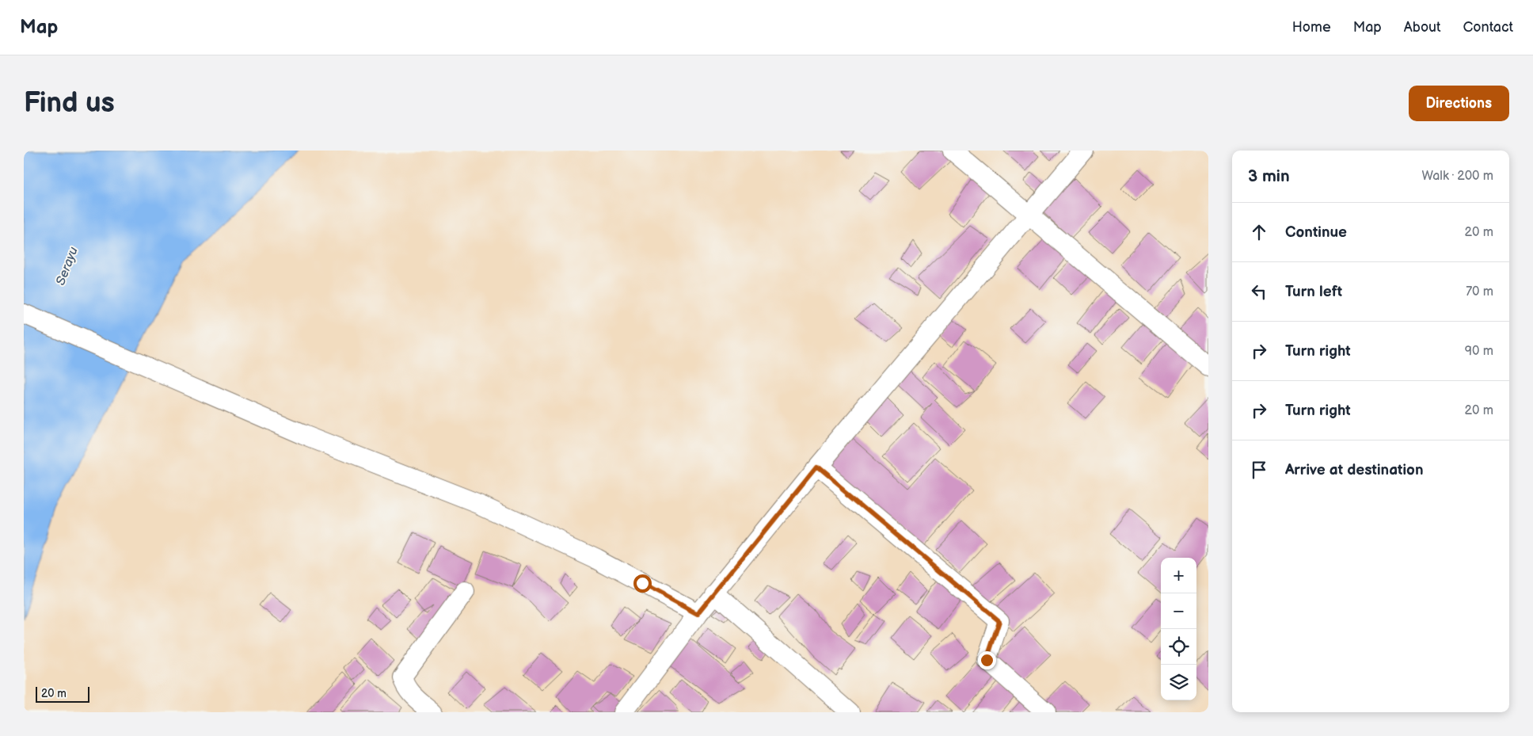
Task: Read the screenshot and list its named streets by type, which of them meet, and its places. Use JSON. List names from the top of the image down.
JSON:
{
  "water": ["Serayu"],
  "scale_bar": "20 m",
  "page": {
    "header": "Map",
    "nav": [
      "Home",
      "Map",
      "About",
      "Contact"
    ],
    "buttons": "Directions",
    "title": "Find us",
    "heading": ["3 min", "Walk · 200 m"],
    "list": [
      ["Continue", "20 m"],
      ["Turn left", "70 m"],
      ["Turn right", "90 m"],
      ["Turn right", "20 m"],
      "Arrive at destination"
    ],
    "map_buttons": ["+", "−"],
    "scale": "20 m"
  }
}
